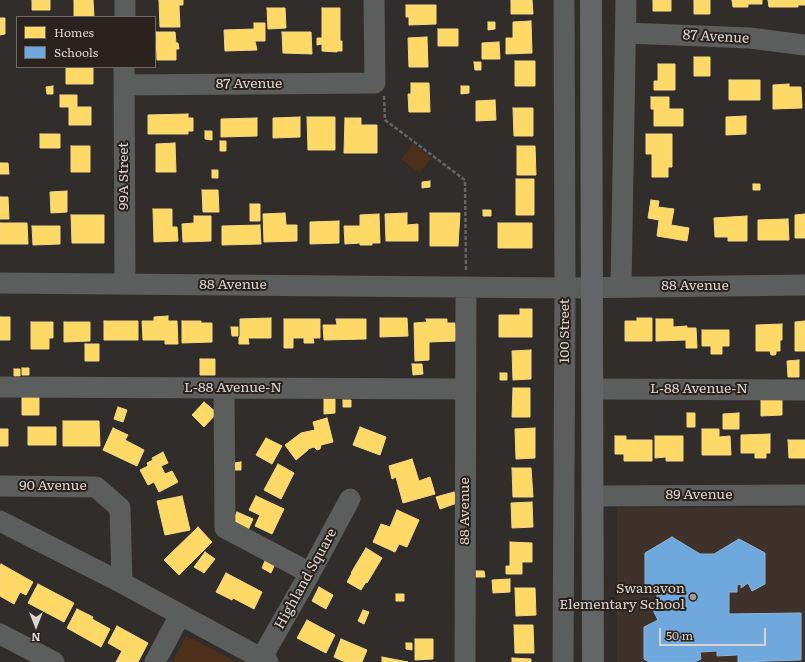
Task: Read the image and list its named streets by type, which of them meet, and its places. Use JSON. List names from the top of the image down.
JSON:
{
  "streets": {
    "main road": ["100 Street"],
    "street": [
      "87 Avenue",
      "99A Street",
      "88 Avenue",
      "L-88 Avenue-N",
      "90 Avenue",
      "89 Avenue",
      "Highland Square"
    ]
  },
  "crossings": [
    ["87 Avenue", "99A Street"],
    ["99A Street", "88 Avenue"],
    ["88 Avenue", "100 Street"],
    ["88 Avenue", "L-88 Avenue-N"],
    ["100 Street", "L-88 Avenue-N"],
    ["100 Street", "89 Avenue"]
  ],
  "places": ["Swanavon Elementary School"],
  "legend": ["Homes", "Schools"],
  "scale_bar": "50 m",
  "north": "bottom"
}
